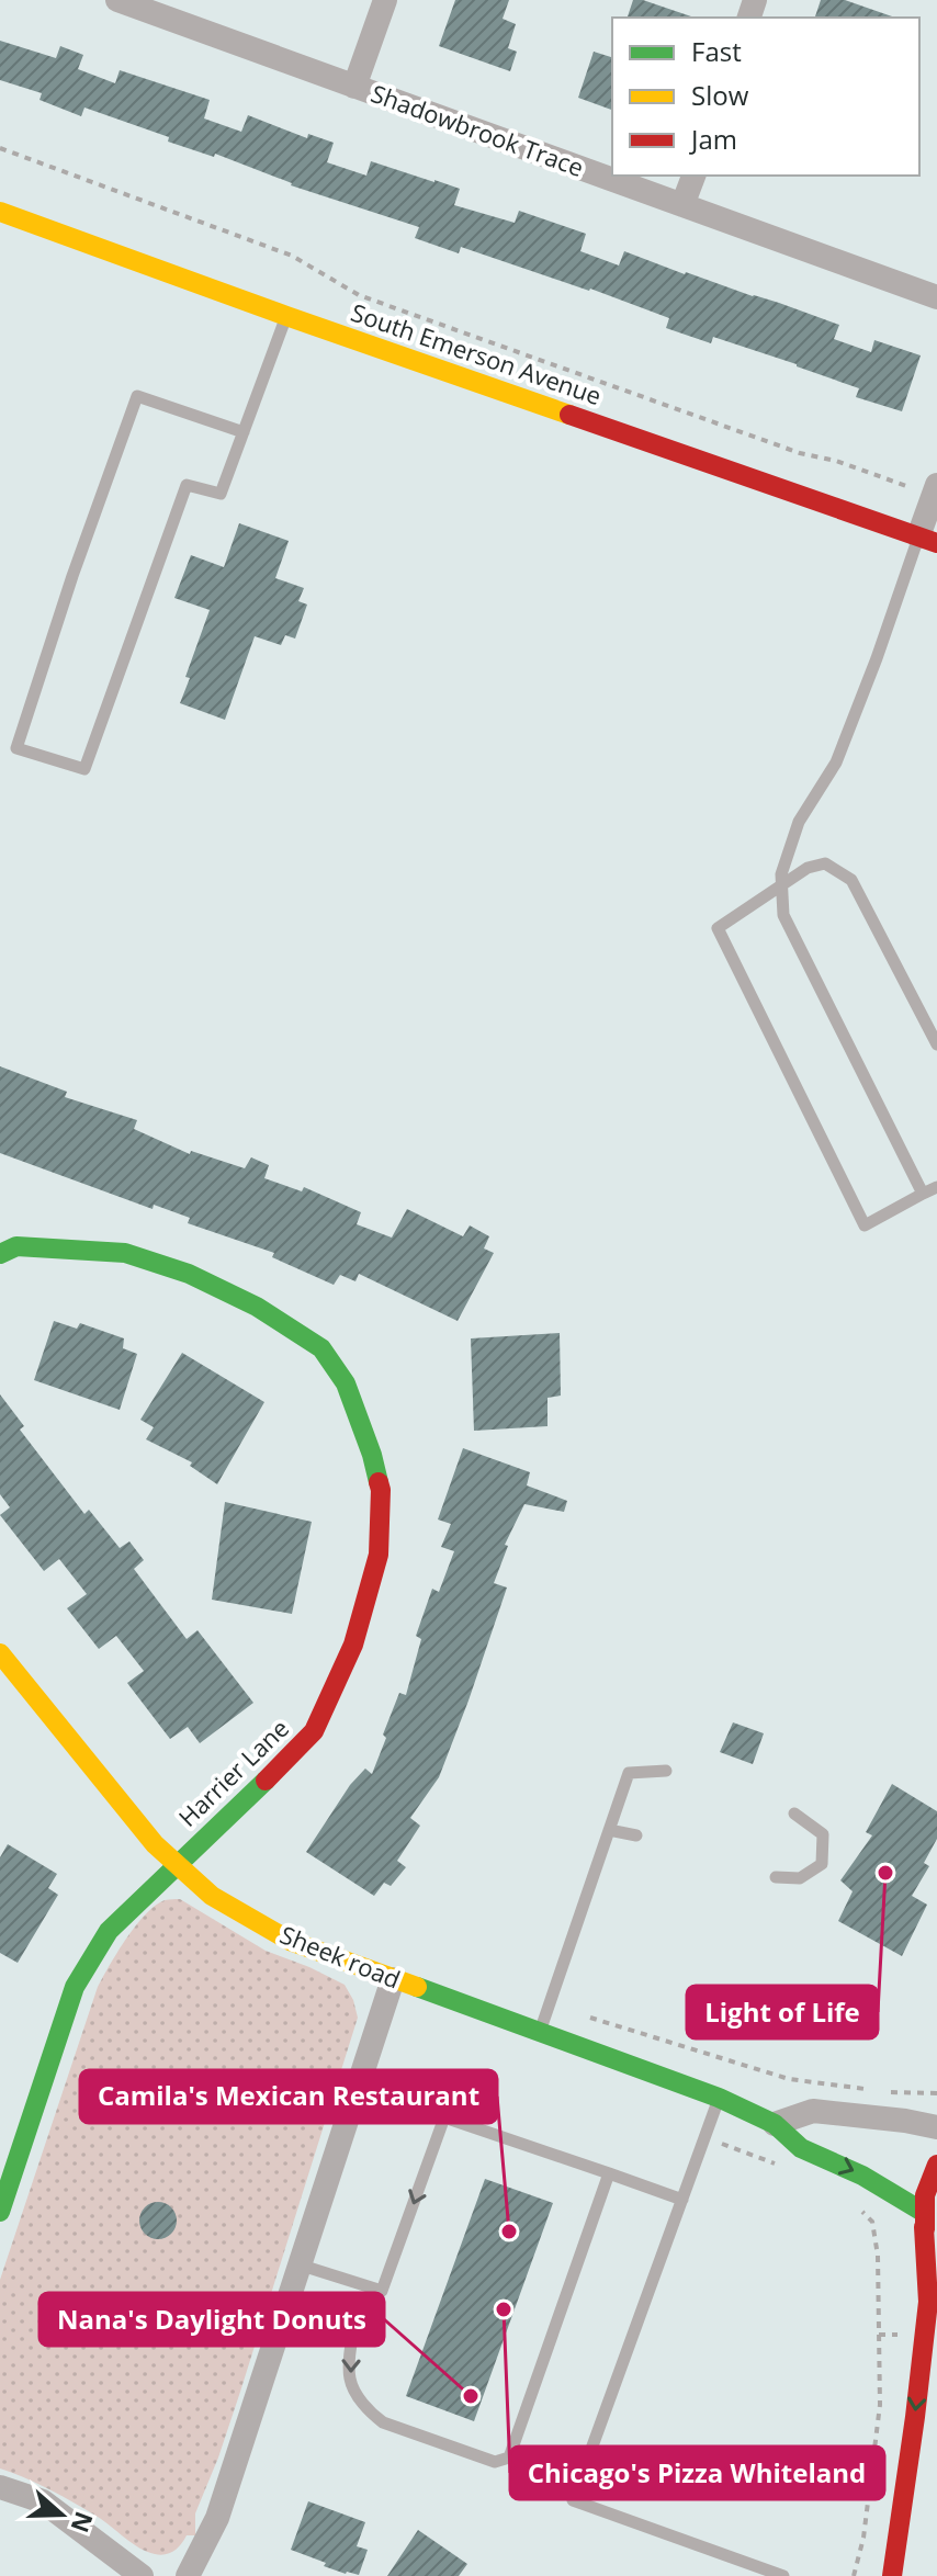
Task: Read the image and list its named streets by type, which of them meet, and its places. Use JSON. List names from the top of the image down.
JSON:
{
  "streets": {
    "street": [
      "Shadowbrook Trace",
      "South Emerson Avenue",
      "Harrier Lane",
      "Sheek road"
    ]
  },
  "crossings": [
    ["Harrier Lane", "Sheek road"]
  ],
  "places": [
    "Light of Life",
    "Camila's Mexican Restaurant",
    "Chicago's Pizza Whiteland",
    "Nana's Daylight Donuts"
  ],
  "legend": ["Fast", "Slow", "Jam"],
  "north": "right"
}
